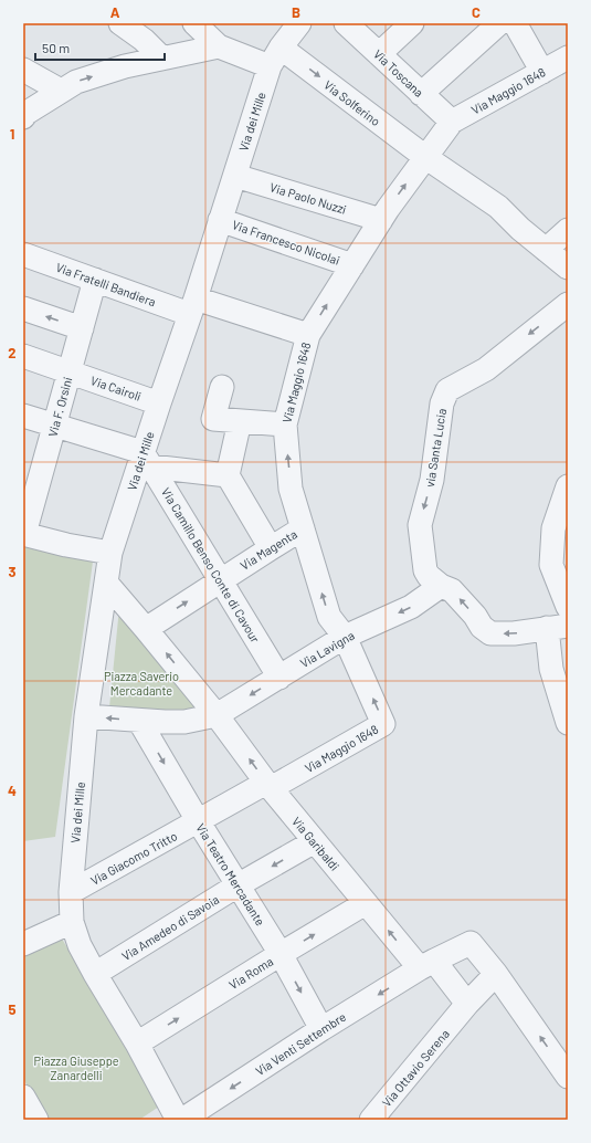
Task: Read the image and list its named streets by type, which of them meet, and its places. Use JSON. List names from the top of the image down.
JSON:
{
  "streets": {
    "street": [
      "Via Toscana",
      "Via Maggio 1648",
      "Via Solferino",
      "Via dei Mille",
      "Via Paolo Nuzzi",
      "Via Francesco Nicolai",
      "Via Fratelli Bandiera",
      "Via Cairoli",
      "Via F. Orsini",
      "via Santa Lucia",
      "Via Magenta",
      "Via Camillo Benso Conte di Cavour",
      "Via Lavigna",
      "Via Garibaldi",
      "Via Giacomo Tritto",
      "Via Teatro Mercadante",
      "Via Amedeo di Savoia",
      "Via Roma",
      "Via Venti Settembre",
      "Via Ottavio Serena"
    ]
  },
  "crossings": [
    ["Via Toscana", "Via Maggio 1648"],
    ["Via Maggio 1648", "Via Solferino"],
    ["Via Maggio 1648", "Via Paolo Nuzzi"],
    ["Via Maggio 1648", "Via Francesco Nicolai"],
    ["Via Maggio 1648", "Via Fratelli Bandiera"],
    ["Via Maggio 1648", "Via Magenta"],
    ["Via Maggio 1648", "Via Lavigna"],
    ["Via Maggio 1648", "Via Garibaldi"],
    ["Via Maggio 1648", "Via Giacomo Tritto"],
    ["Via Solferino", "Via dei Mille"],
    ["Via dei Mille", "Via Paolo Nuzzi"],
    ["Via dei Mille", "Via Francesco Nicolai"],
    ["Via dei Mille", "Via Fratelli Bandiera"],
    ["Via dei Mille", "Via Cairoli"],
    ["Via dei Mille", "Via Camillo Benso Conte di Cavour"],
    ["Via dei Mille", "Via Giacomo Tritto"],
    ["Via Fratelli Bandiera", "Via F. Orsini"],
    ["Via Cairoli", "Via F. Orsini"],
    ["via Santa Lucia", "Via Lavigna"],
    ["Via Magenta", "Via Camillo Benso Conte di Cavour"],
    ["Via Camillo Benso Conte di Cavour", "Via Lavigna"],
    ["Via Lavigna", "Via Garibaldi"],
    ["Via Garibaldi", "Via Giacomo Tritto"],
    ["Via Garibaldi", "Via Amedeo di Savoia"],
    ["Via Garibaldi", "Via Roma"],
    ["Via Garibaldi", "Via Venti Settembre"],
    ["Via Garibaldi", "Via Ottavio Serena"],
    ["Via Giacomo Tritto", "Via Teatro Mercadante"],
    ["Via Teatro Mercadante", "Via Amedeo di Savoia"],
    ["Via Teatro Mercadante", "Via Roma"],
    ["Via Teatro Mercadante", "Via Venti Settembre"],
    ["Via Venti Settembre", "Via Ottavio Serena"]
  ],
  "one_way": [
    "Via Maggio 1648",
    "Via Solferino",
    "Via Magenta",
    "Via Lavigna",
    "Via Garibaldi",
    "Via Roma",
    "Via Venti Settembre"
  ],
  "parks": ["Piazza Saverio Mercadante", "Piazza Giuseppe Zanardelli"],
  "scale_bar": "50 m",
  "grid": {
    "columns": ["A", "B", "C"],
    "rows": [
      "1",
      "2",
      "3",
      "4",
      "5"
    ]
  }
}
